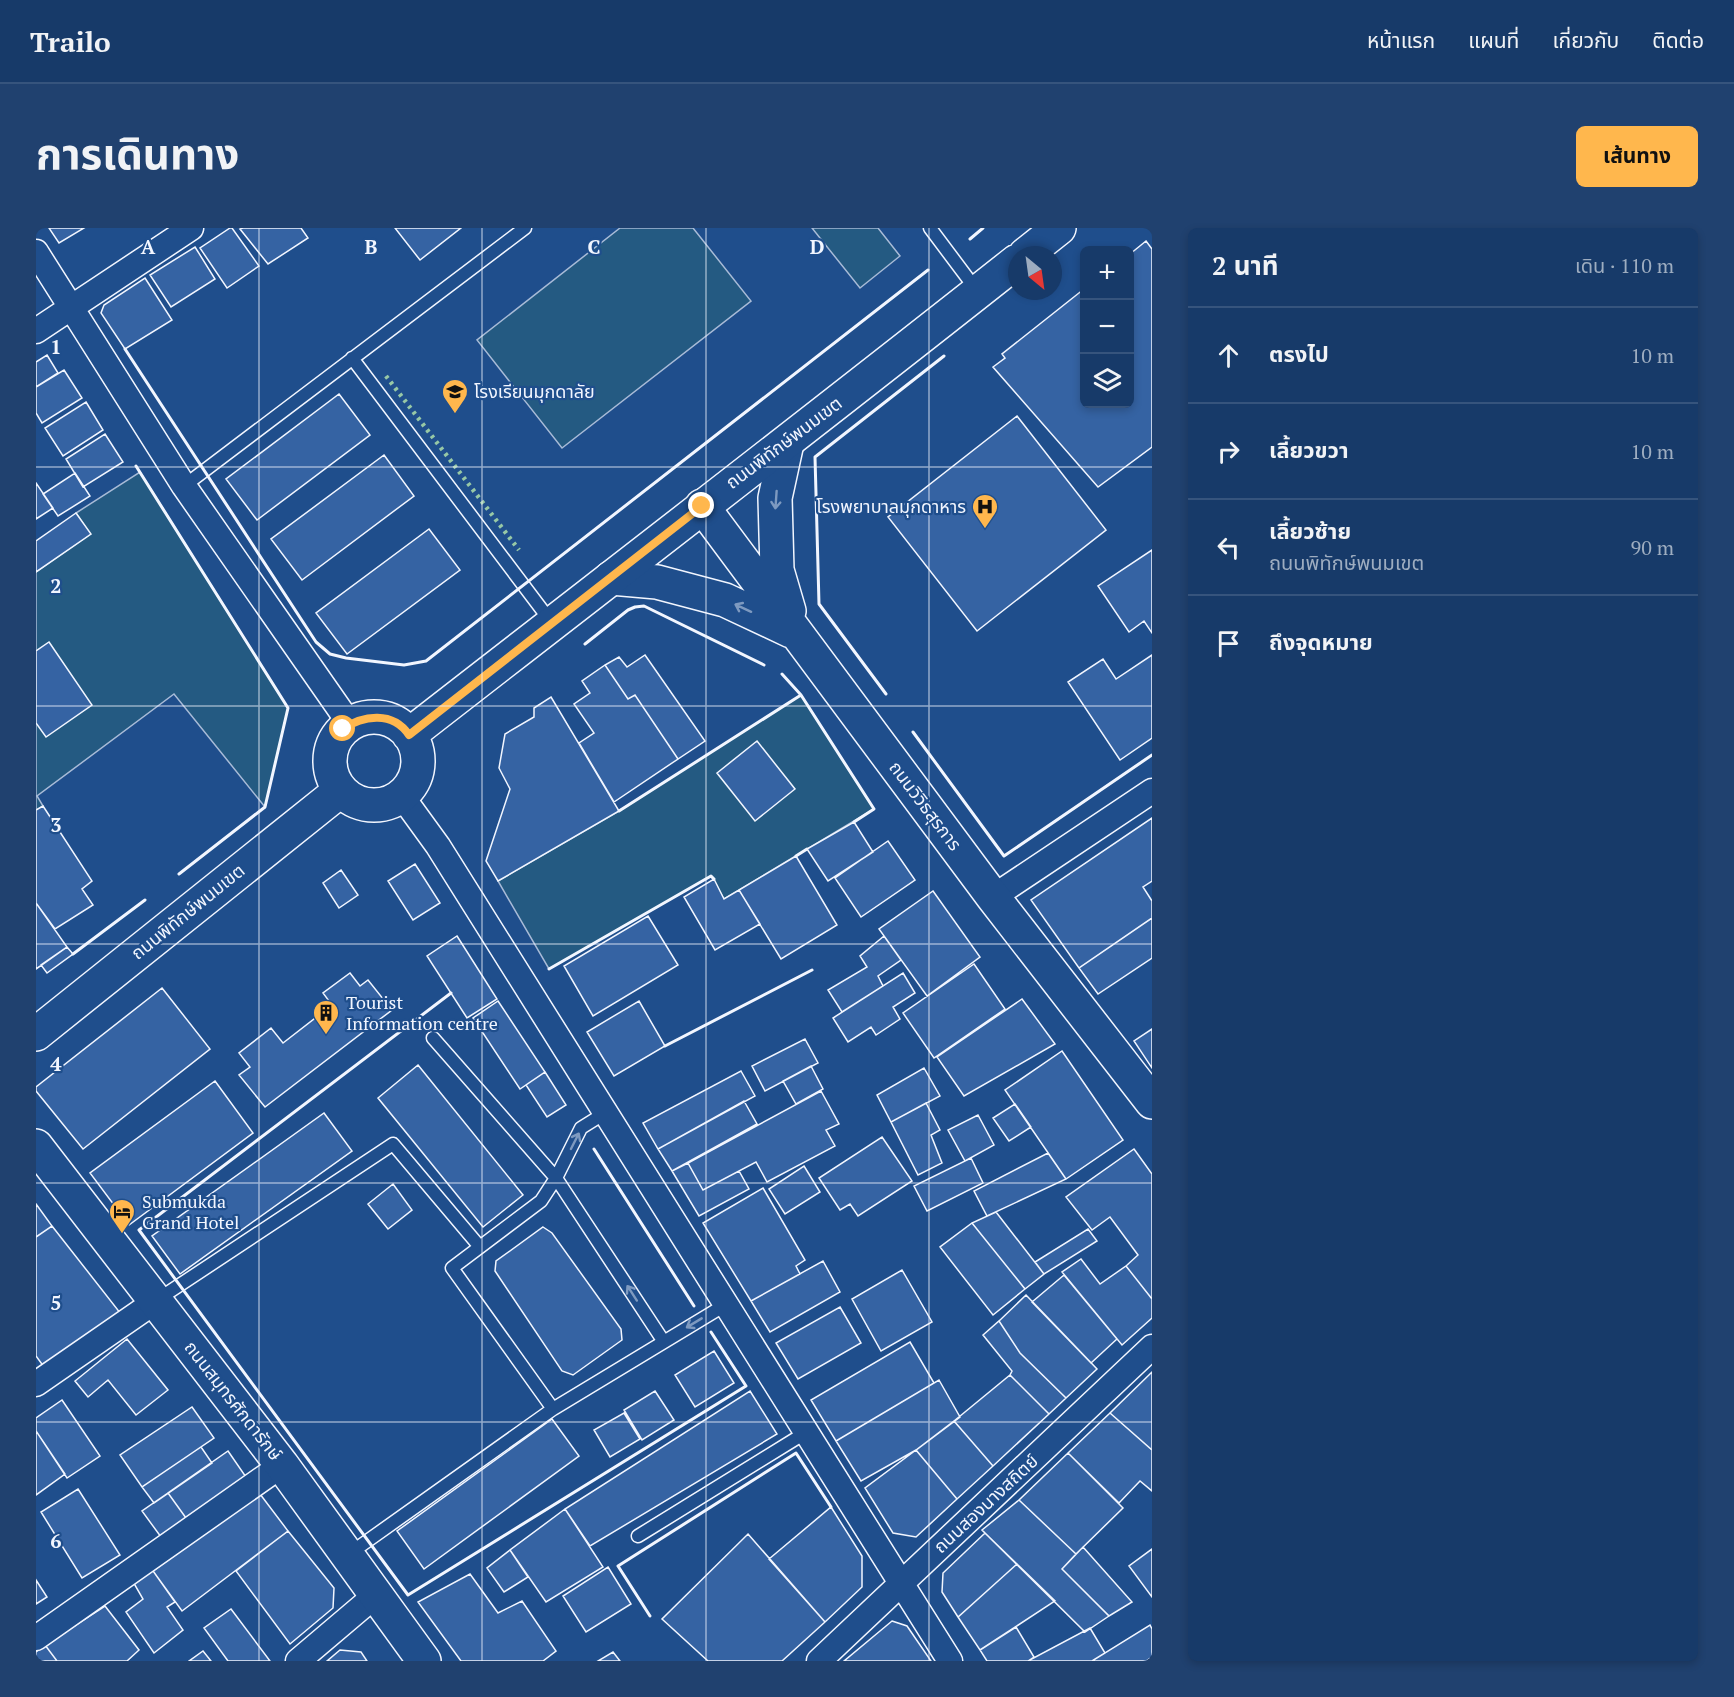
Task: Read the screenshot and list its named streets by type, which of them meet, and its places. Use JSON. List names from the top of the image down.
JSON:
{
  "streets": {
    "main road": ["ถนนพิทักษ์พนมเขต", "ถนนวิวิธสุรการ", "ถนนสมุทรศักดารักษ์"],
    "street": ["ถนนสองนางสถิตย์"]
  },
  "crossings": [
    ["ถนนพิทักษ์พนมเขต", "ถนนวิวิธสุรการ"]
  ],
  "places": {
    "school or university": ["โรงเรียนมุกดาลัย"],
    "hospital": ["โรงพยาบาลมุกดาหาร"],
    "building": ["Tourist Information centre"],
    "hotel": ["Submukda Grand Hotel"]
  },
  "north": "bottom right",
  "page": {
    "header": "Trailo",
    "nav": [
      "หน้าแรก",
      "แผนที่",
      "เกี่ยวกับ",
      "ติดต่อ"
    ],
    "title": "การเดินทาง",
    "buttons": "เส้นทาง",
    "heading": ["2 นาที", "เดิน · 110 m"],
    "map_buttons": ["+", "−"],
    "list": [
      ["ตรงไป", "10 m"],
      ["เลี้ยวขวา", "10 m"],
      ["เลี้ยวซ้าย", "ถนนพิทักษ์พนมเขต", "90 m"],
      "ถึงจุดหมาย"
    ]
  },
  "grid": {
    "columns": [
      "A",
      "B",
      "C",
      "D"
    ],
    "rows": [
      "1",
      "2",
      "3",
      "4",
      "5",
      "6"
    ]
  }
}
